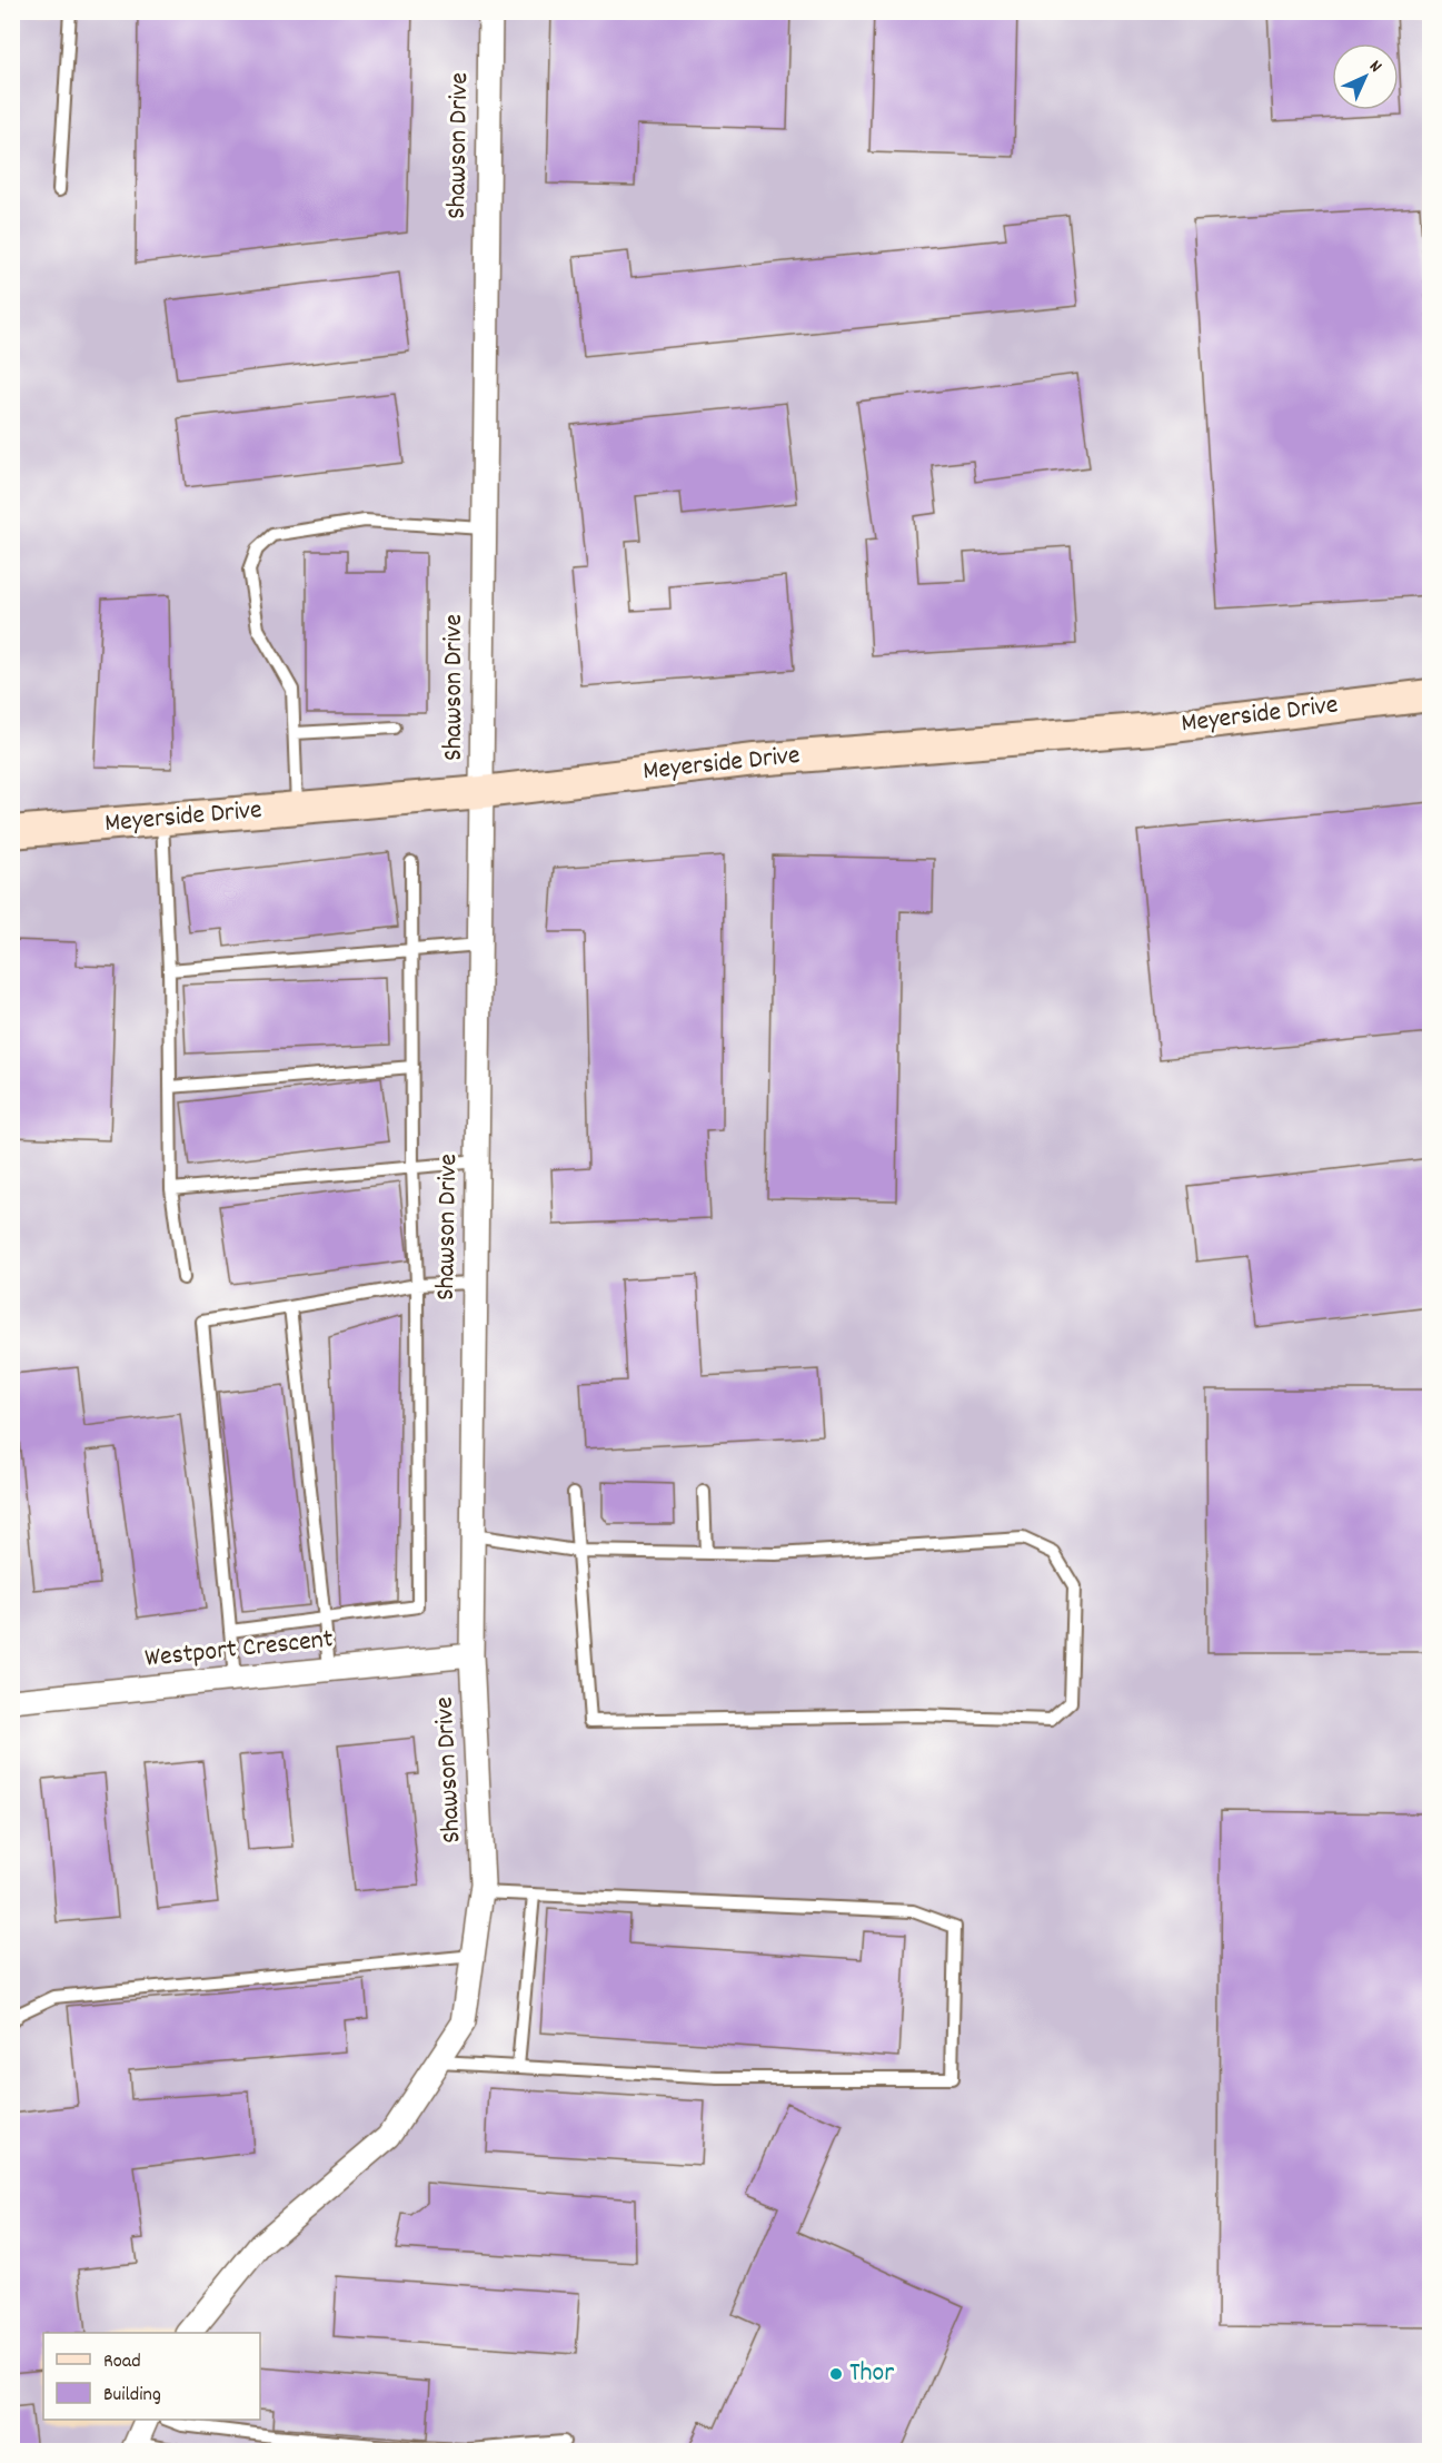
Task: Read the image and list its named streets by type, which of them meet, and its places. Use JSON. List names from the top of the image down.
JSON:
{
  "streets": {
    "street": ["Shawson Drive", "Meyerside Drive", "Westport Crescent"]
  },
  "crossings": [
    ["Shawson Drive", "Meyerside Drive"],
    ["Shawson Drive", "Westport Crescent"]
  ],
  "places": ["Thor"],
  "legend": ["Road", "Building"],
  "north": "top right"
}
